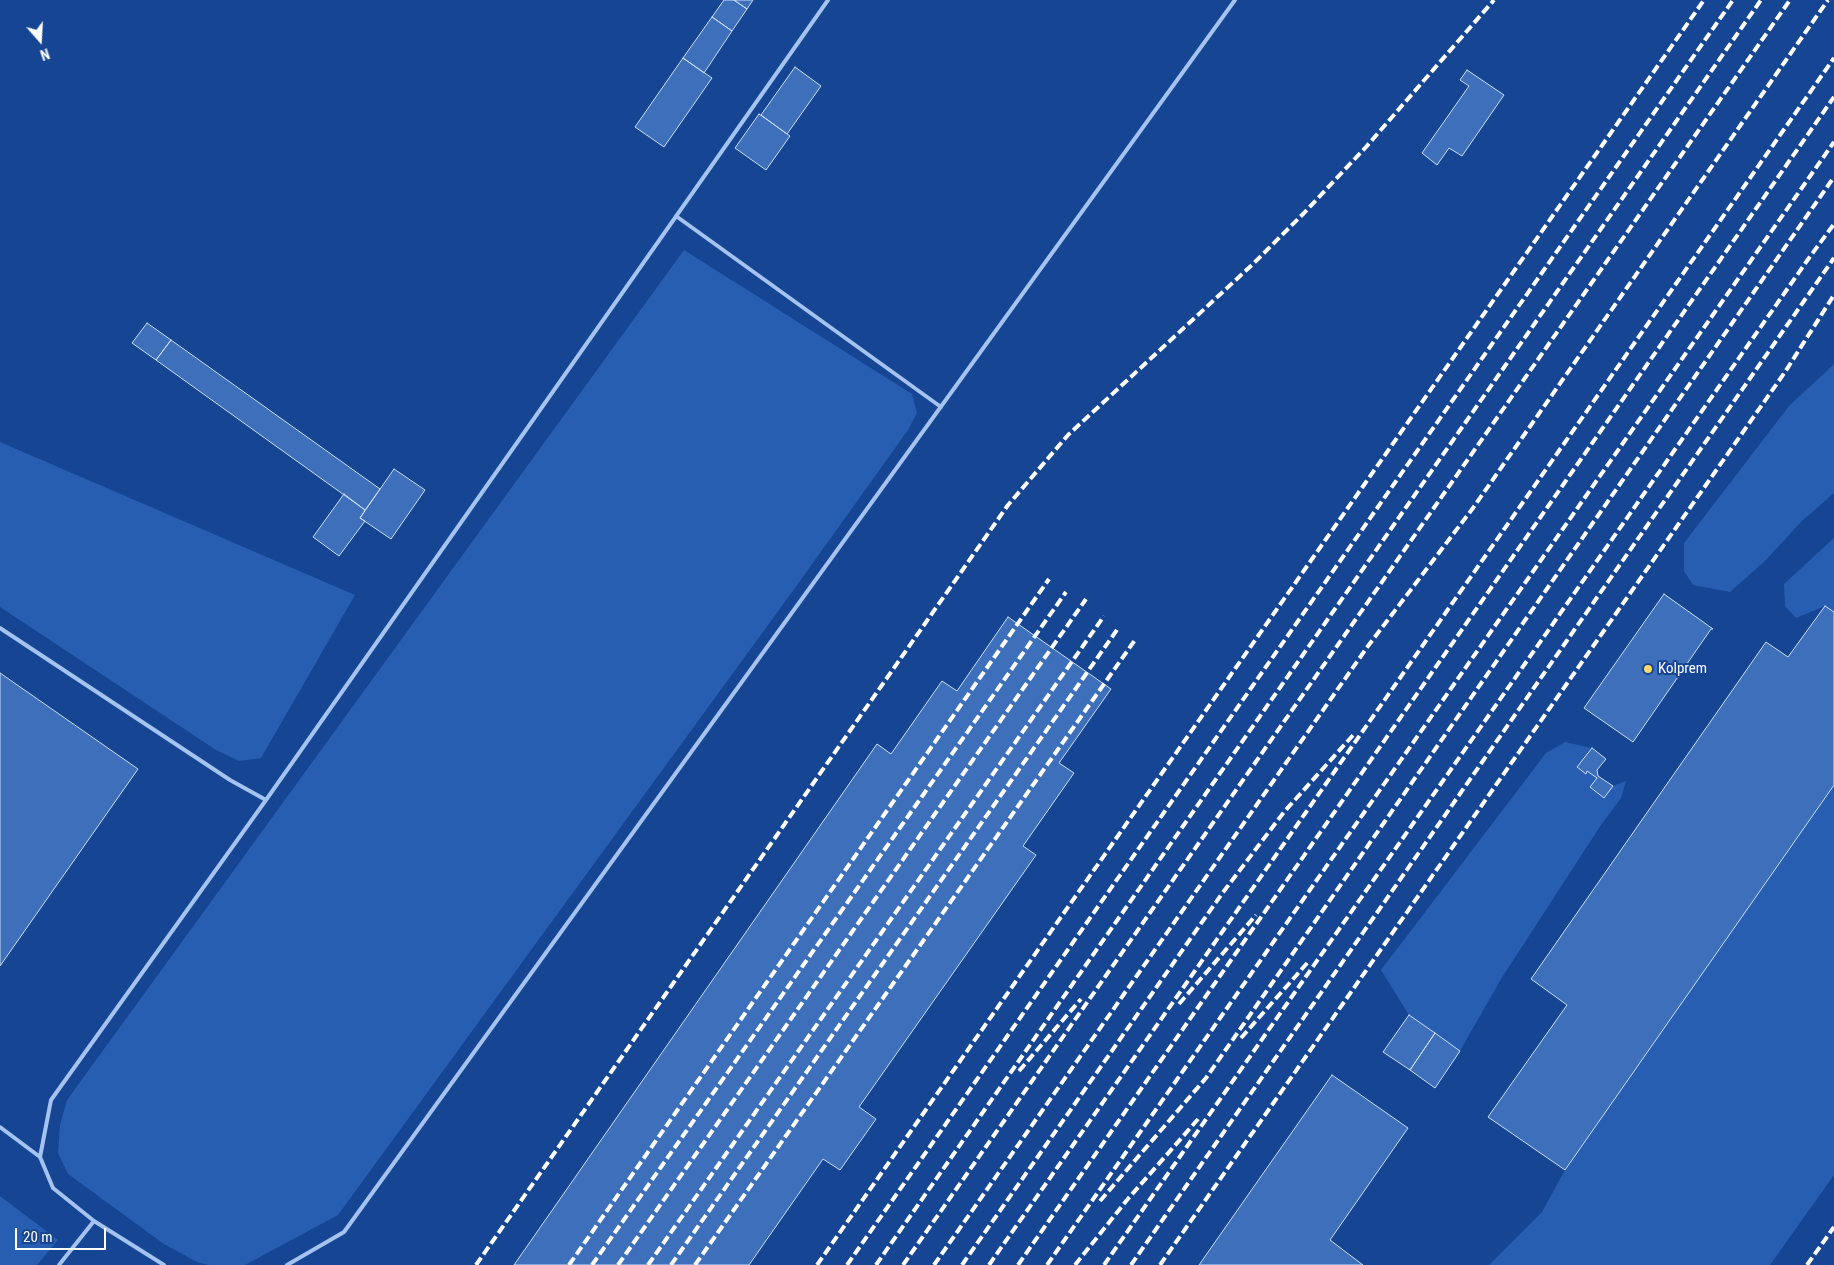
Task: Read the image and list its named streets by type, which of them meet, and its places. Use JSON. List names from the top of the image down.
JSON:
{
  "places": ["Kolprem"],
  "scale_bar": "20 m",
  "north": "bottom"
}
